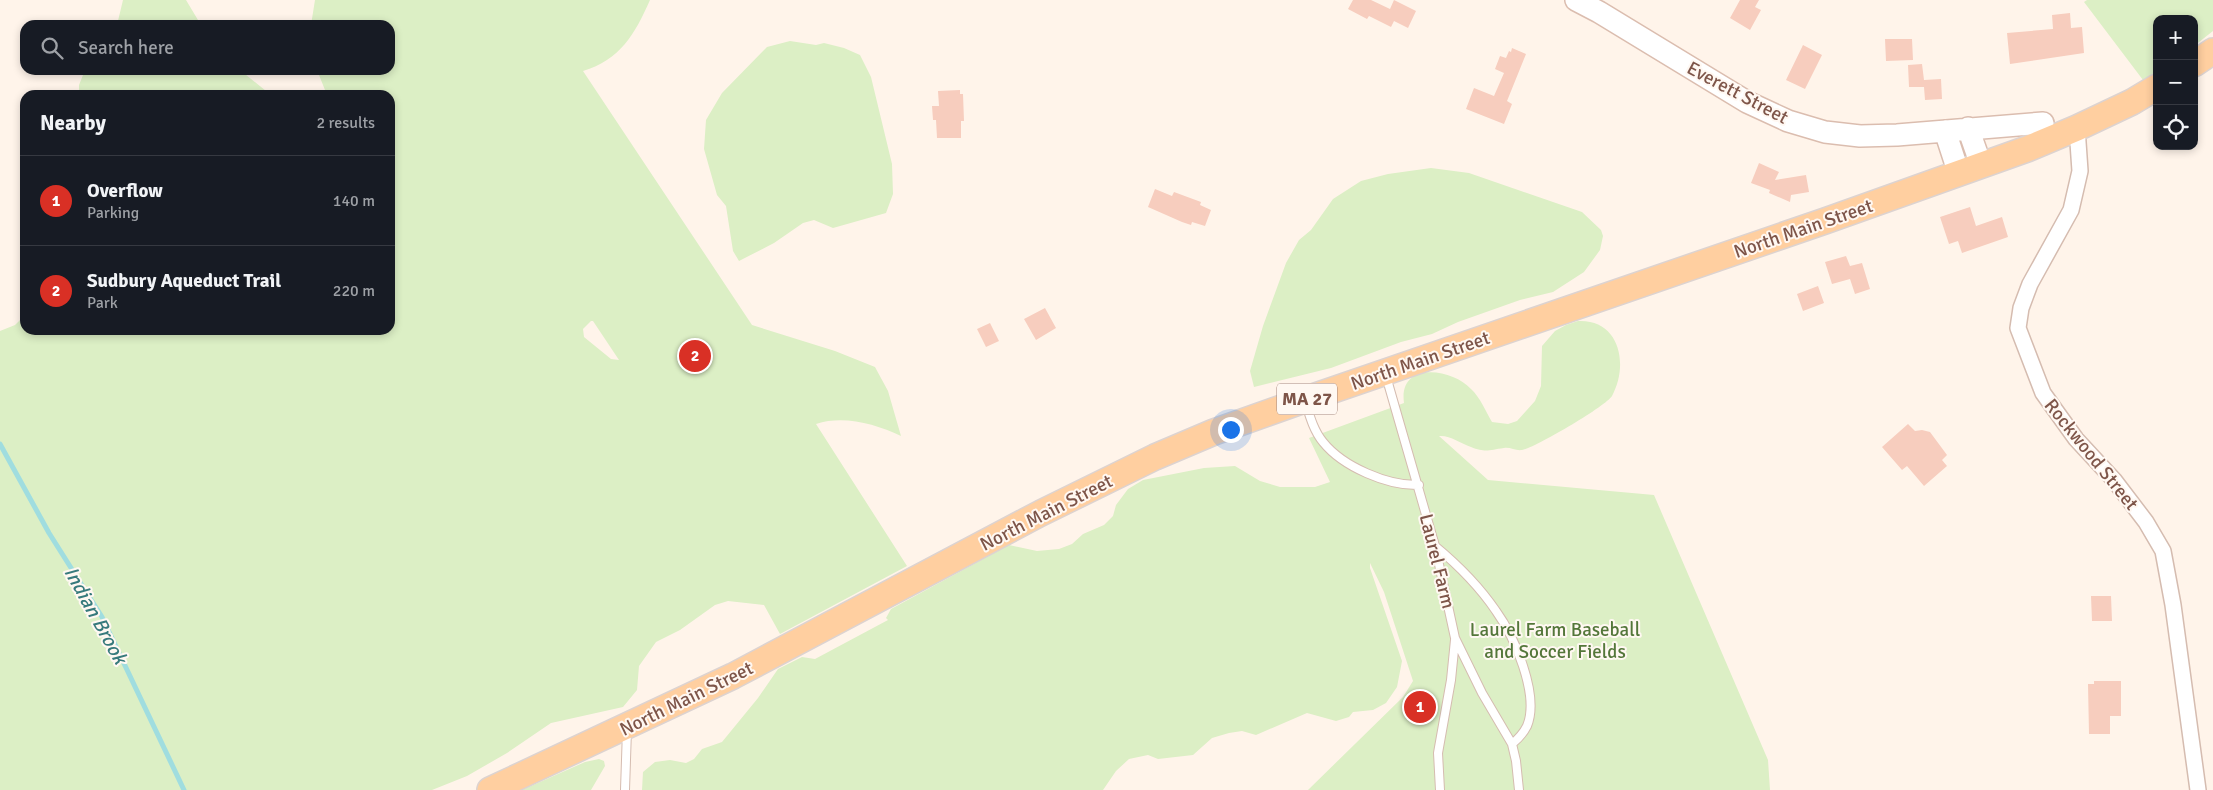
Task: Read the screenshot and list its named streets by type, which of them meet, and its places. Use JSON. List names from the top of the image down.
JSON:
{
  "streets": {
    "main road": ["North Main Street", "MA 27"],
    "street": ["Everett Street", "Rockwood Street"],
    "lane": ["Laurel Farm"]
  },
  "crossings": [
    ["North Main Street", "Rockwood Street"],
    ["North Main Street", "Laurel Farm"]
  ],
  "water": ["Indian Brook"],
  "parks": ["Laurel Farm Baseball and Soccer Fields"],
  "page": {
    "map_buttons": ["+", "−"],
    "search": "Search here",
    "heading": ["Nearby", "2 results"],
    "list": [
      {
        "mark": "1",
        "name": "Overflow",
        "note": "Parking",
        "value": "140 m"
      },
      {
        "mark": "2",
        "name": "Sudbury Aqueduct Trail",
        "note": "Park",
        "value": "220 m"
      }
    ],
    "pins": ["2", "1"]
  }
}
